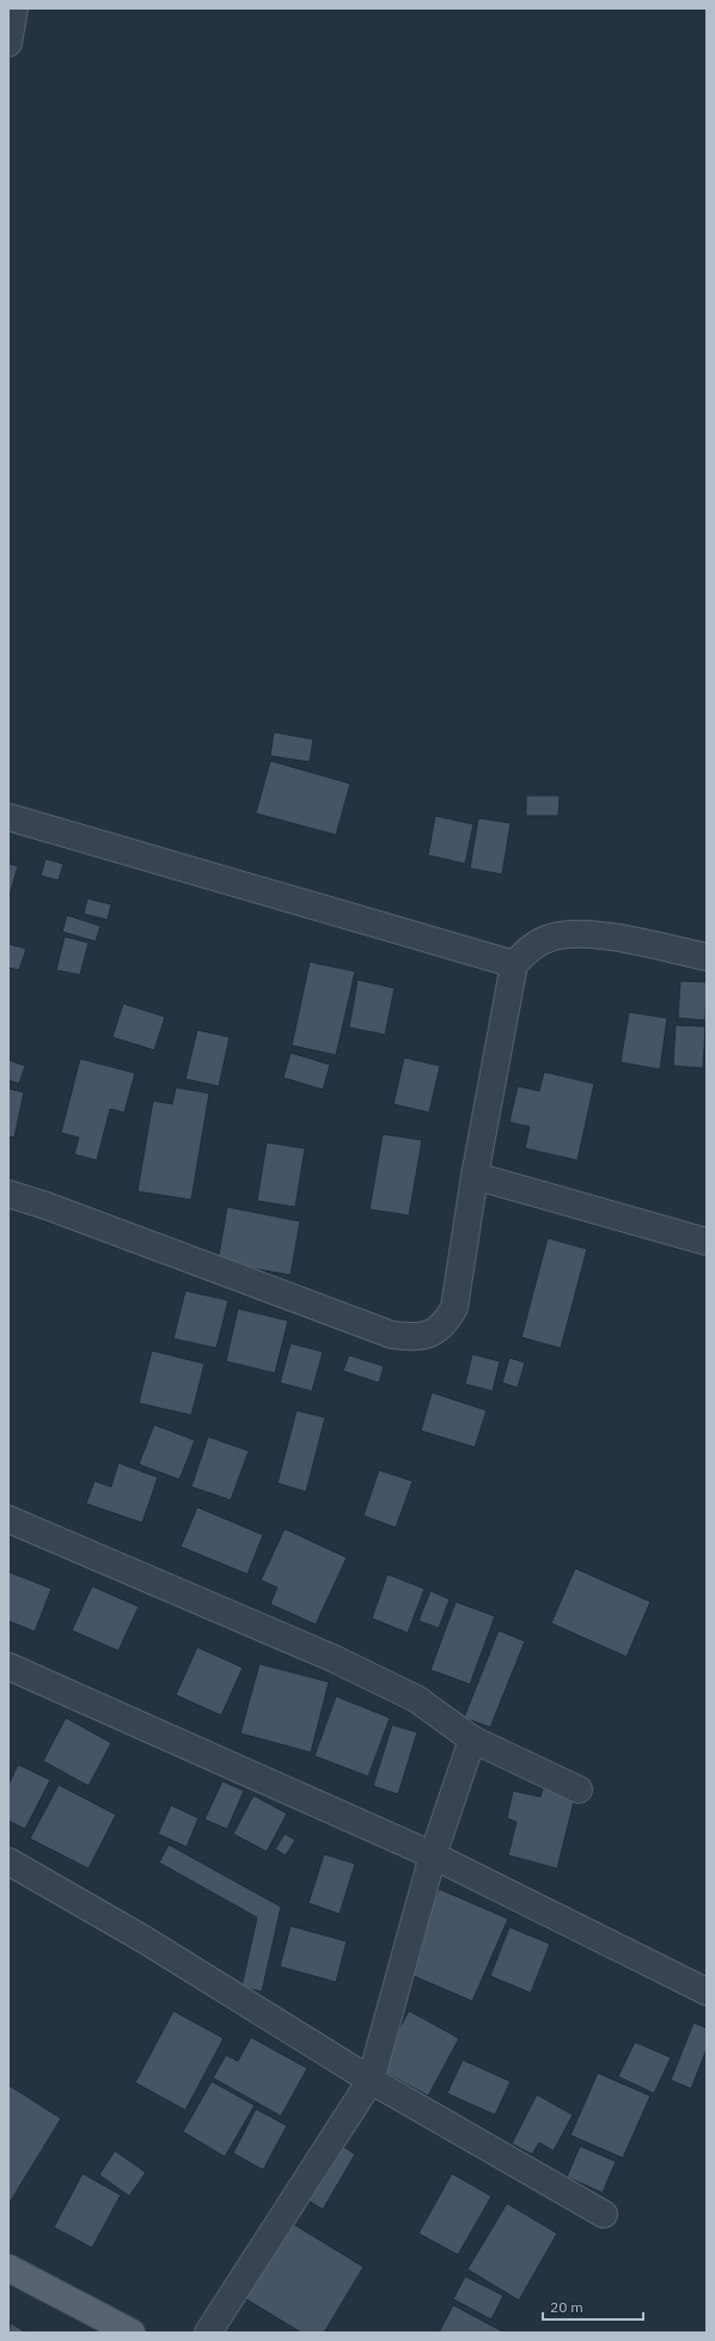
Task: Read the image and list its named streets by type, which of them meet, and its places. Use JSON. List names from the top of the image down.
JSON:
{
  "scale_bar": "20 m"
}
